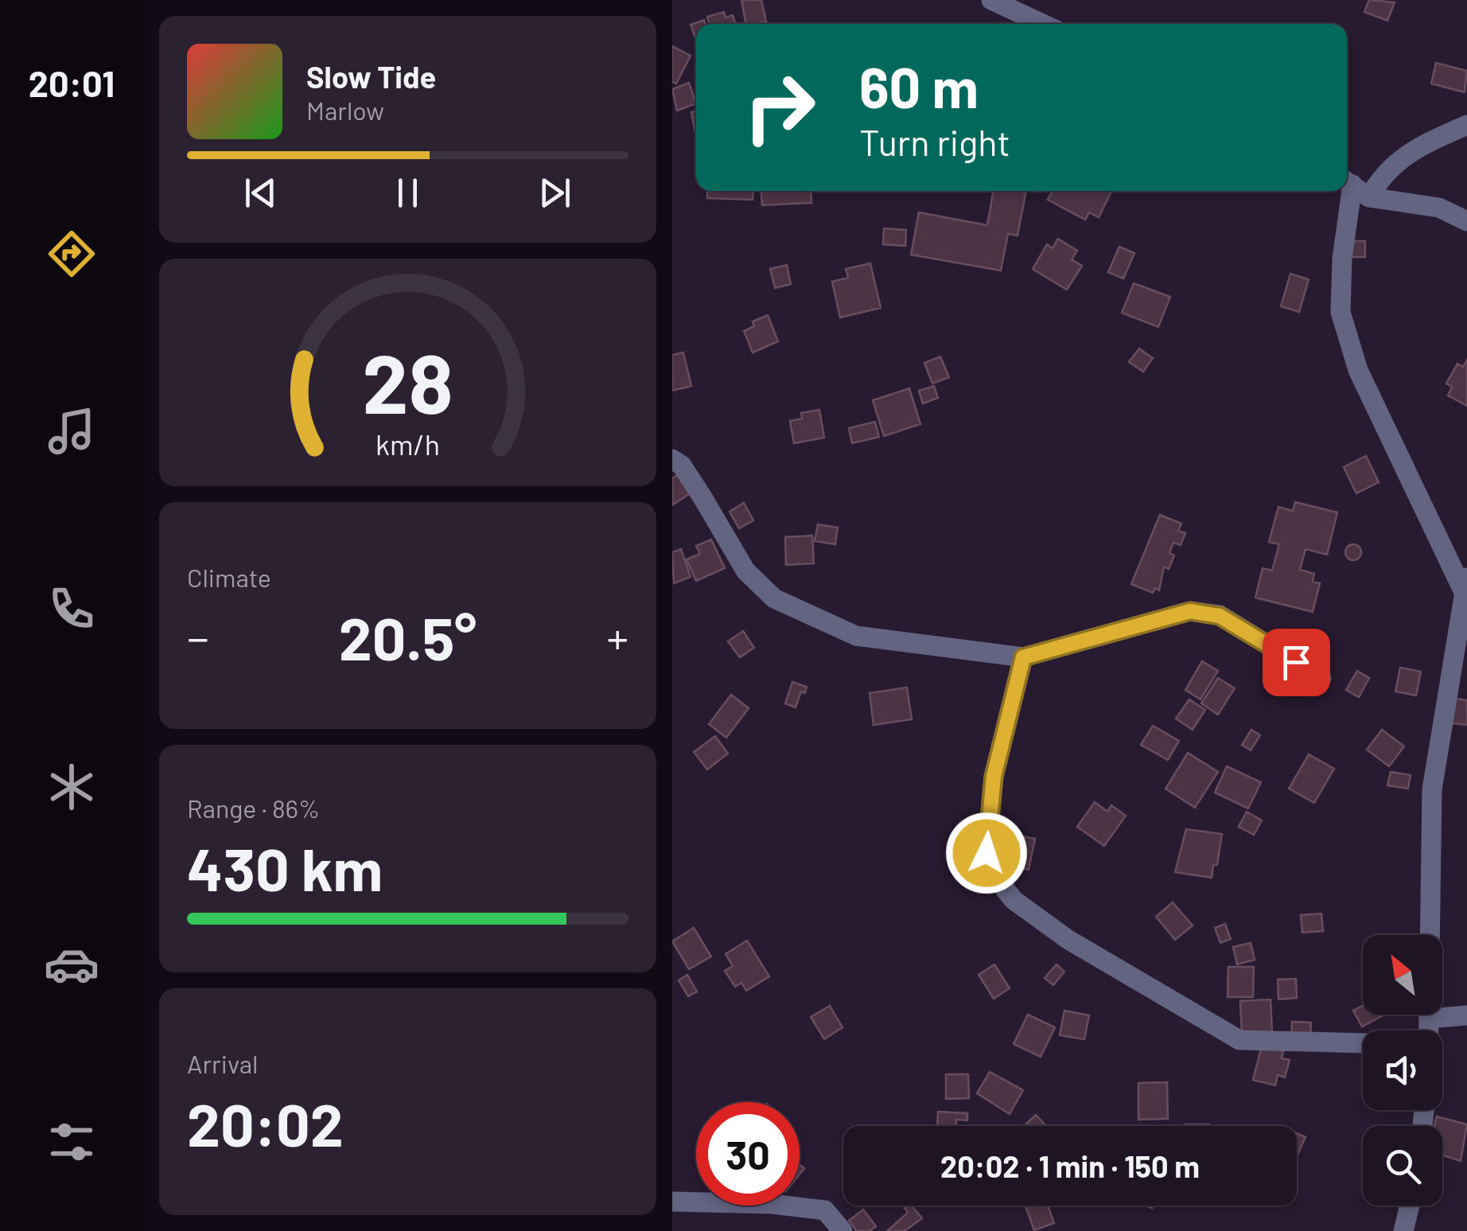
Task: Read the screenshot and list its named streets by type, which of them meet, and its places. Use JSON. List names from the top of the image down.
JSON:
{
  "north": "top left",
  "page": {
    "tabs": "20:01",
    "turn": ["60 m", "Turn right"],
    "song": ["Slow Tide", "Marlow"],
    "tile": [
      "Climate",
      ["Range · 86%", "430 km"],
      ["Arrival", "20:02"]
    ],
    "heat": ["−", "20.5°", "+"],
    "limit": "30",
    "trip": "20:02 · 1 min · 150 m",
    "gauge": ["28", "km/h"]
  }
}
